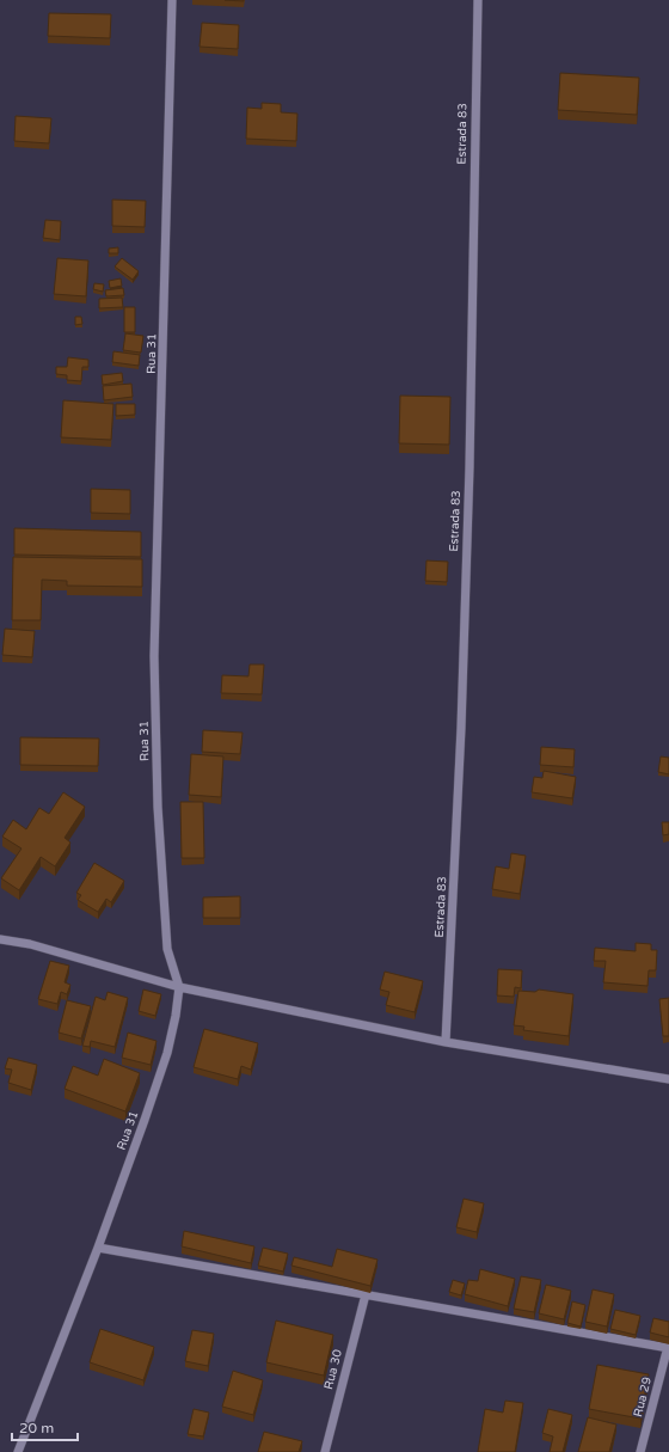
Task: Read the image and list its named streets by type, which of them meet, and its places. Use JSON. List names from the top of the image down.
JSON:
{
  "streets": {
    "street": [
      "Estrada 83",
      "Rua 31",
      "Rua 30",
      "Rua 29"
    ]
  },
  "scale_bar": "20 m"
}
